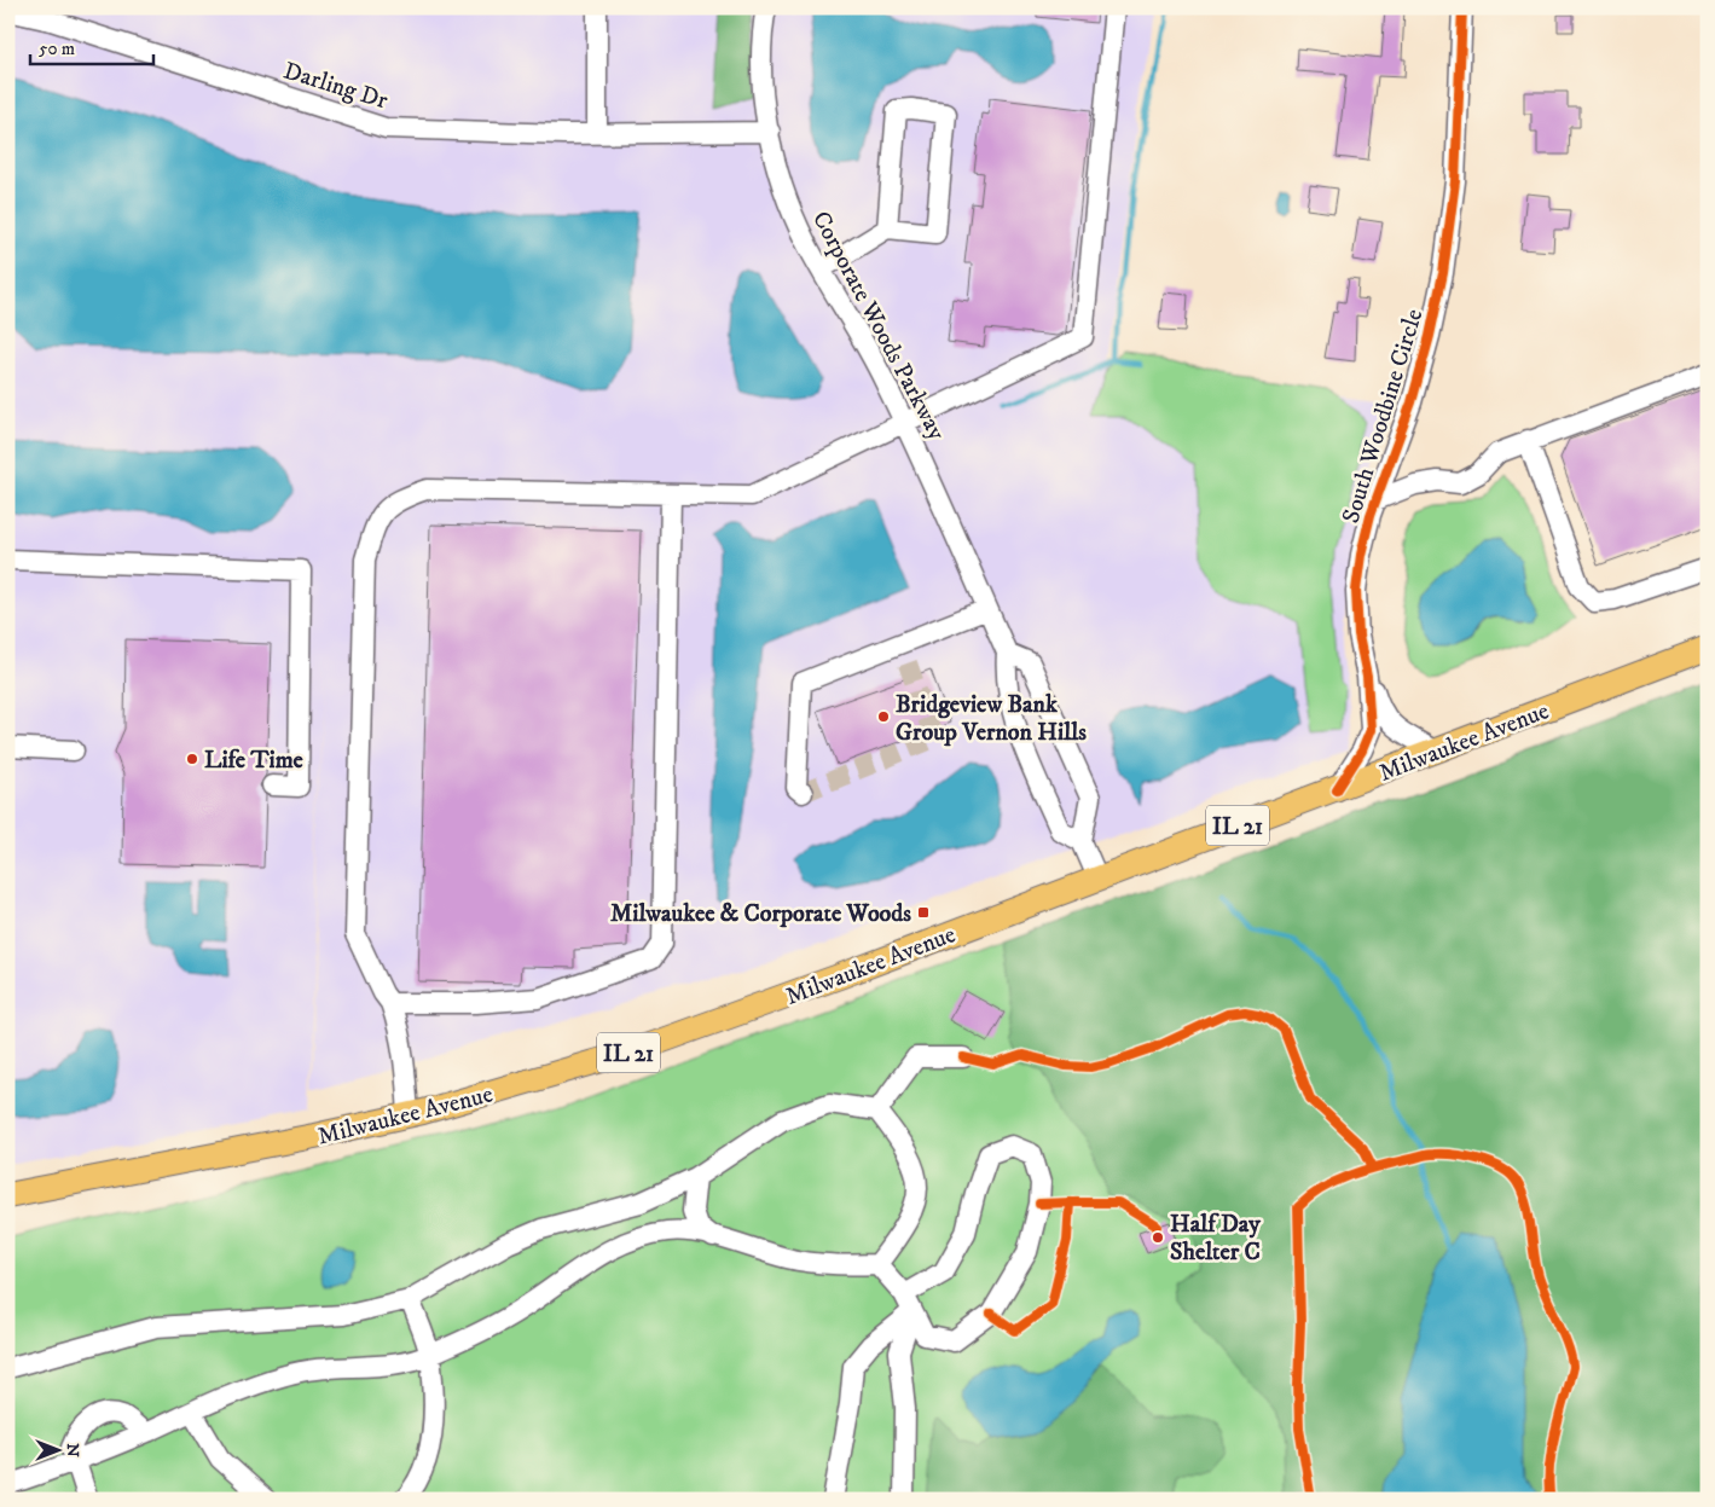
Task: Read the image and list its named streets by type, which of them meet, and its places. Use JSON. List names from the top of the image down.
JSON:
{
  "streets": {
    "main road": ["Milwaukee Avenue", "IL 21"],
    "street": ["Darling Dr", "Corporate Woods Parkway", "South Woodbine Circle"]
  },
  "crossings": [
    ["Darling Dr", "Corporate Woods Parkway"],
    ["South Woodbine Circle", "Milwaukee Avenue"]
  ],
  "places": {
    "other": ["Bridgeview Bank Group Vernon Hills", "Life Time", "Half Day Shelter C"],
    "transit": ["Milwaukee & Corporate Woods"]
  },
  "scale_bar": "50 m",
  "north": "right"
}
